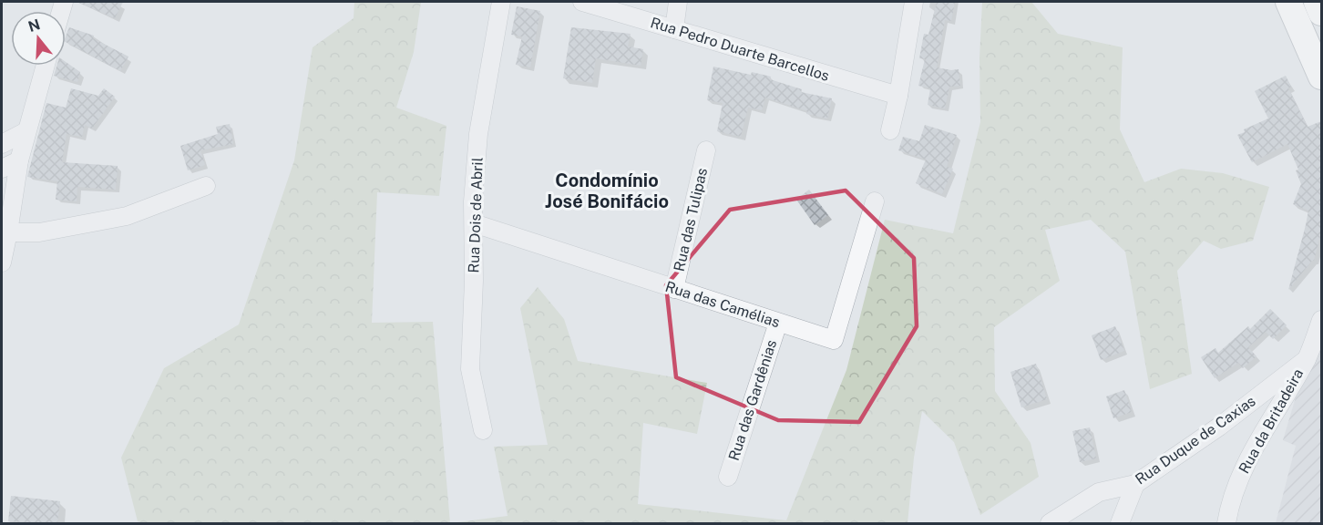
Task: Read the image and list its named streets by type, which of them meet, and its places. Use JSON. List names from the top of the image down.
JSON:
{
  "streets": {
    "street": [
      "Rua Pedro Duarte Barcellos",
      "Rua Dois de Abril",
      "Rua das Tulipas",
      "Rua das Camélias",
      "Rua das Gardênias",
      "Rua da Britadeira",
      "Rua Duque de Caxias"
    ]
  },
  "crossings": [
    ["Rua Dois de Abril", "Rua das Camélias"],
    ["Rua das Tulipas", "Rua das Camélias"],
    ["Rua das Camélias", "Rua das Gardênias"],
    ["Rua da Britadeira", "Rua Duque de Caxias"]
  ],
  "districts": ["Condomínio José Bonifácio"],
  "north": "top"
}
